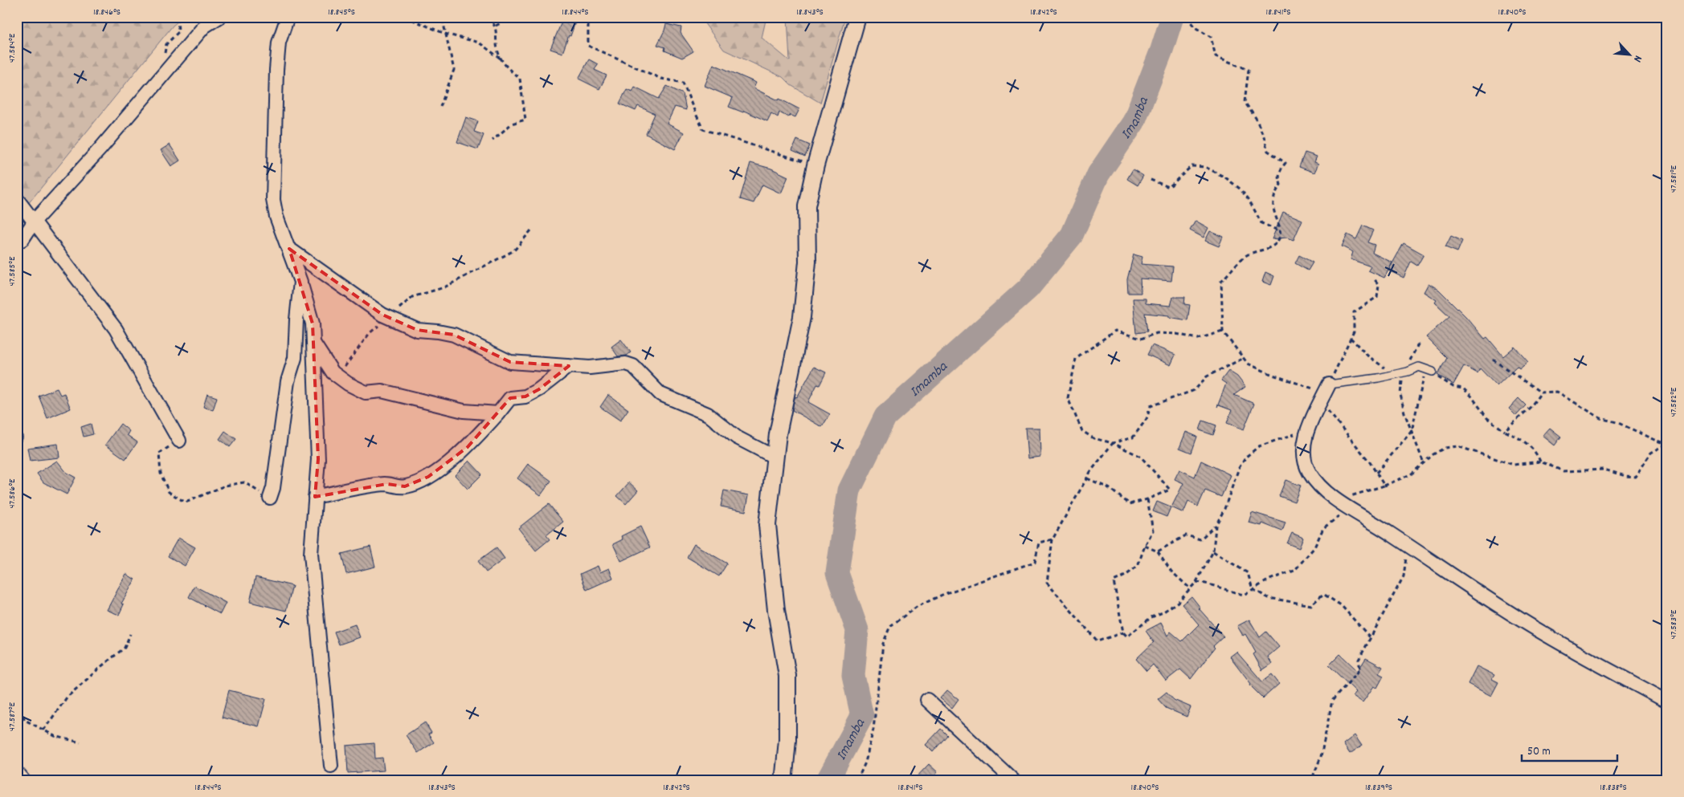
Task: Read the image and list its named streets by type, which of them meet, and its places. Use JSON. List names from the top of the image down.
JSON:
{
  "water": ["Imamba"],
  "scale_bar": "50 m",
  "north": "bottom right",
  "coordinates": [
    "18.846°S",
    "18.845°S",
    "18.844°S",
    "18.843°S",
    "18.842°S",
    "18.841°S",
    "18.840°S",
    "47.584°E",
    "47.581°E",
    "47.585°E",
    "47.582°E",
    "47.586°E",
    "47.583°E",
    "47.587°E",
    "18.839°S",
    "18.838°S"
  ]
}
